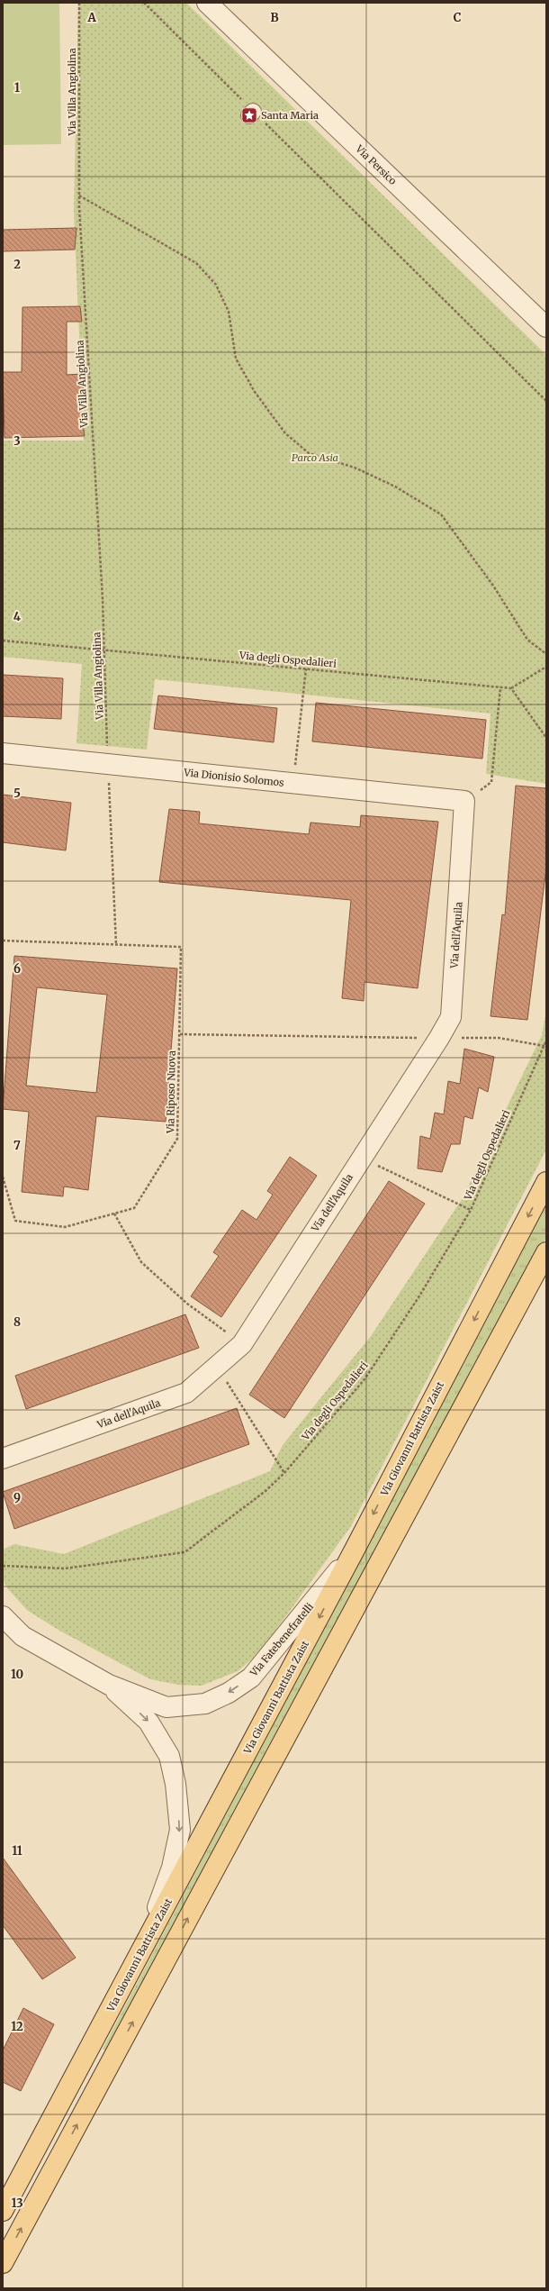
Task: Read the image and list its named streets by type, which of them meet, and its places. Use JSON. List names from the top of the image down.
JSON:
{
  "streets": {
    "main road": ["Via Giovanni Battista Zaist"],
    "street": [
      "Via Persico",
      "Via Dionisio Solomos",
      "Via dell'Aquila",
      "Via Fatebenefratelli"
    ],
    "path": ["Via Villa Angiolina", "Via degli Ospedalieri", "Via Riposo Nuova"]
  },
  "crossings": [
    ["Via Villa Angiolina", "Via degli Ospedalieri"],
    ["Via Villa Angiolina", "Via Dionisio Solomos"],
    ["Via Villa Angiolina", "Via Riposo Nuova"],
    ["Via Dionisio Solomos", "Via dell'Aquila"],
    ["Via Giovanni Battista Zaist", "Via Fatebenefratelli"]
  ],
  "parks": ["Parco Asia"],
  "places": {
    "place": ["Santa Maria"]
  },
  "grid": {
    "columns": ["A", "B", "C"],
    "rows": [
      "1",
      "2",
      "3",
      "4",
      "5",
      "6",
      "7",
      "8",
      "9",
      "10",
      "11",
      "12",
      "13"
    ]
  }
}
